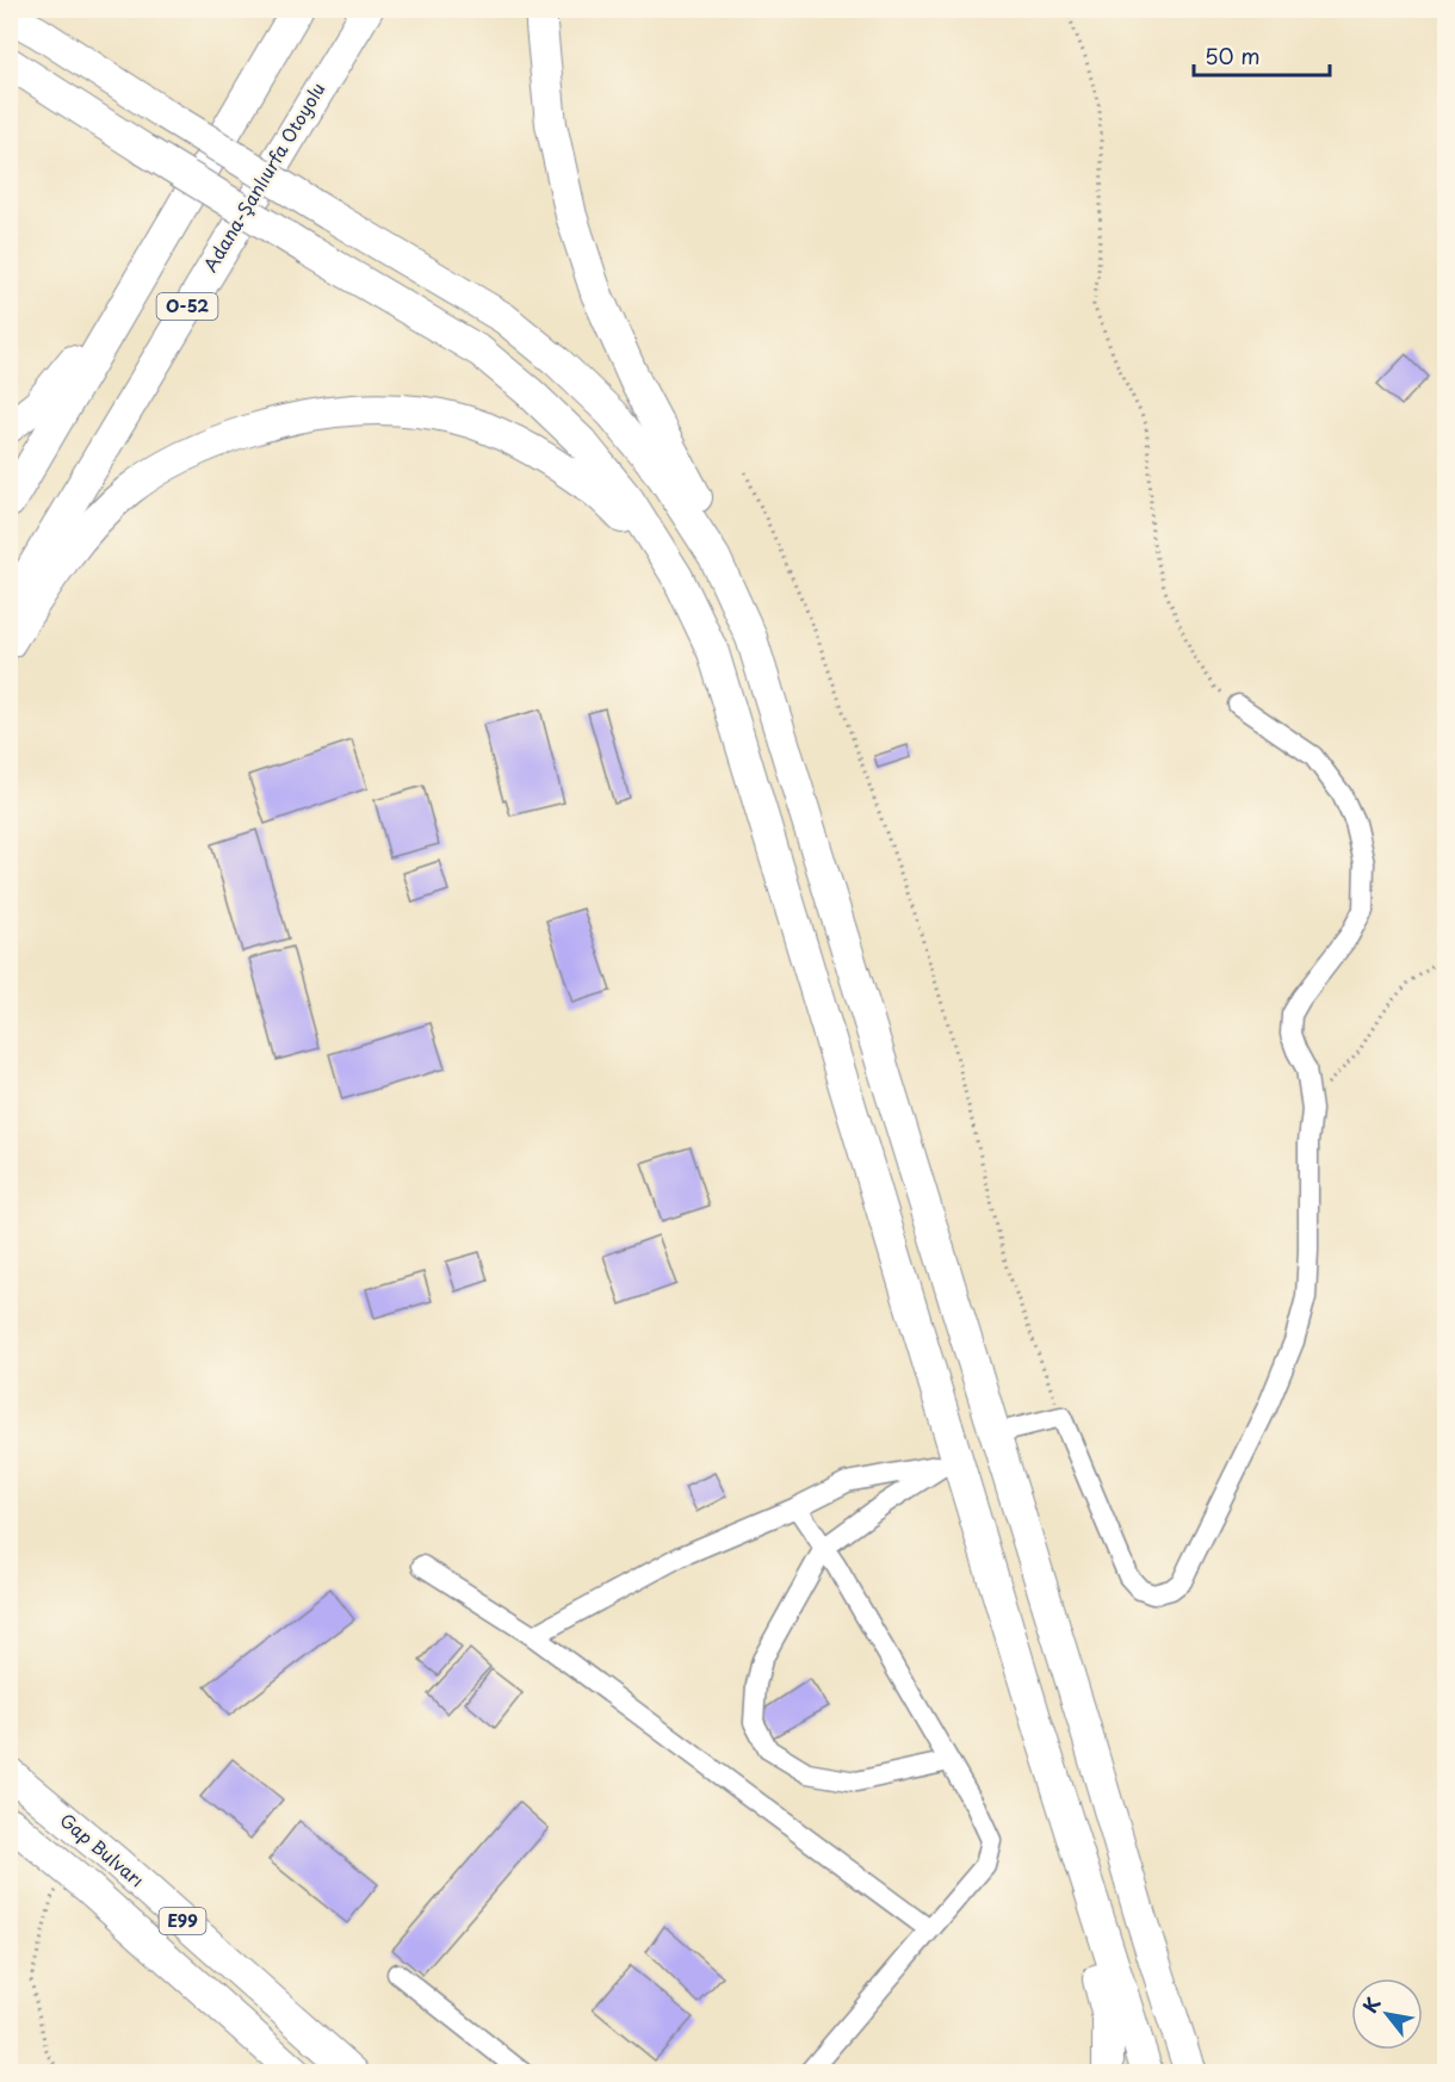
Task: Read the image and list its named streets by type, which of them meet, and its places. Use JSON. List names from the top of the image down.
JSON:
{
  "streets": {
    "highway": [
      "Adana-Şanlıurfa Otoyolu",
      "O-52",
      "Gap Bulvarı",
      "E99"
    ]
  },
  "scale_bar": "50 m",
  "north": "top left"
}
